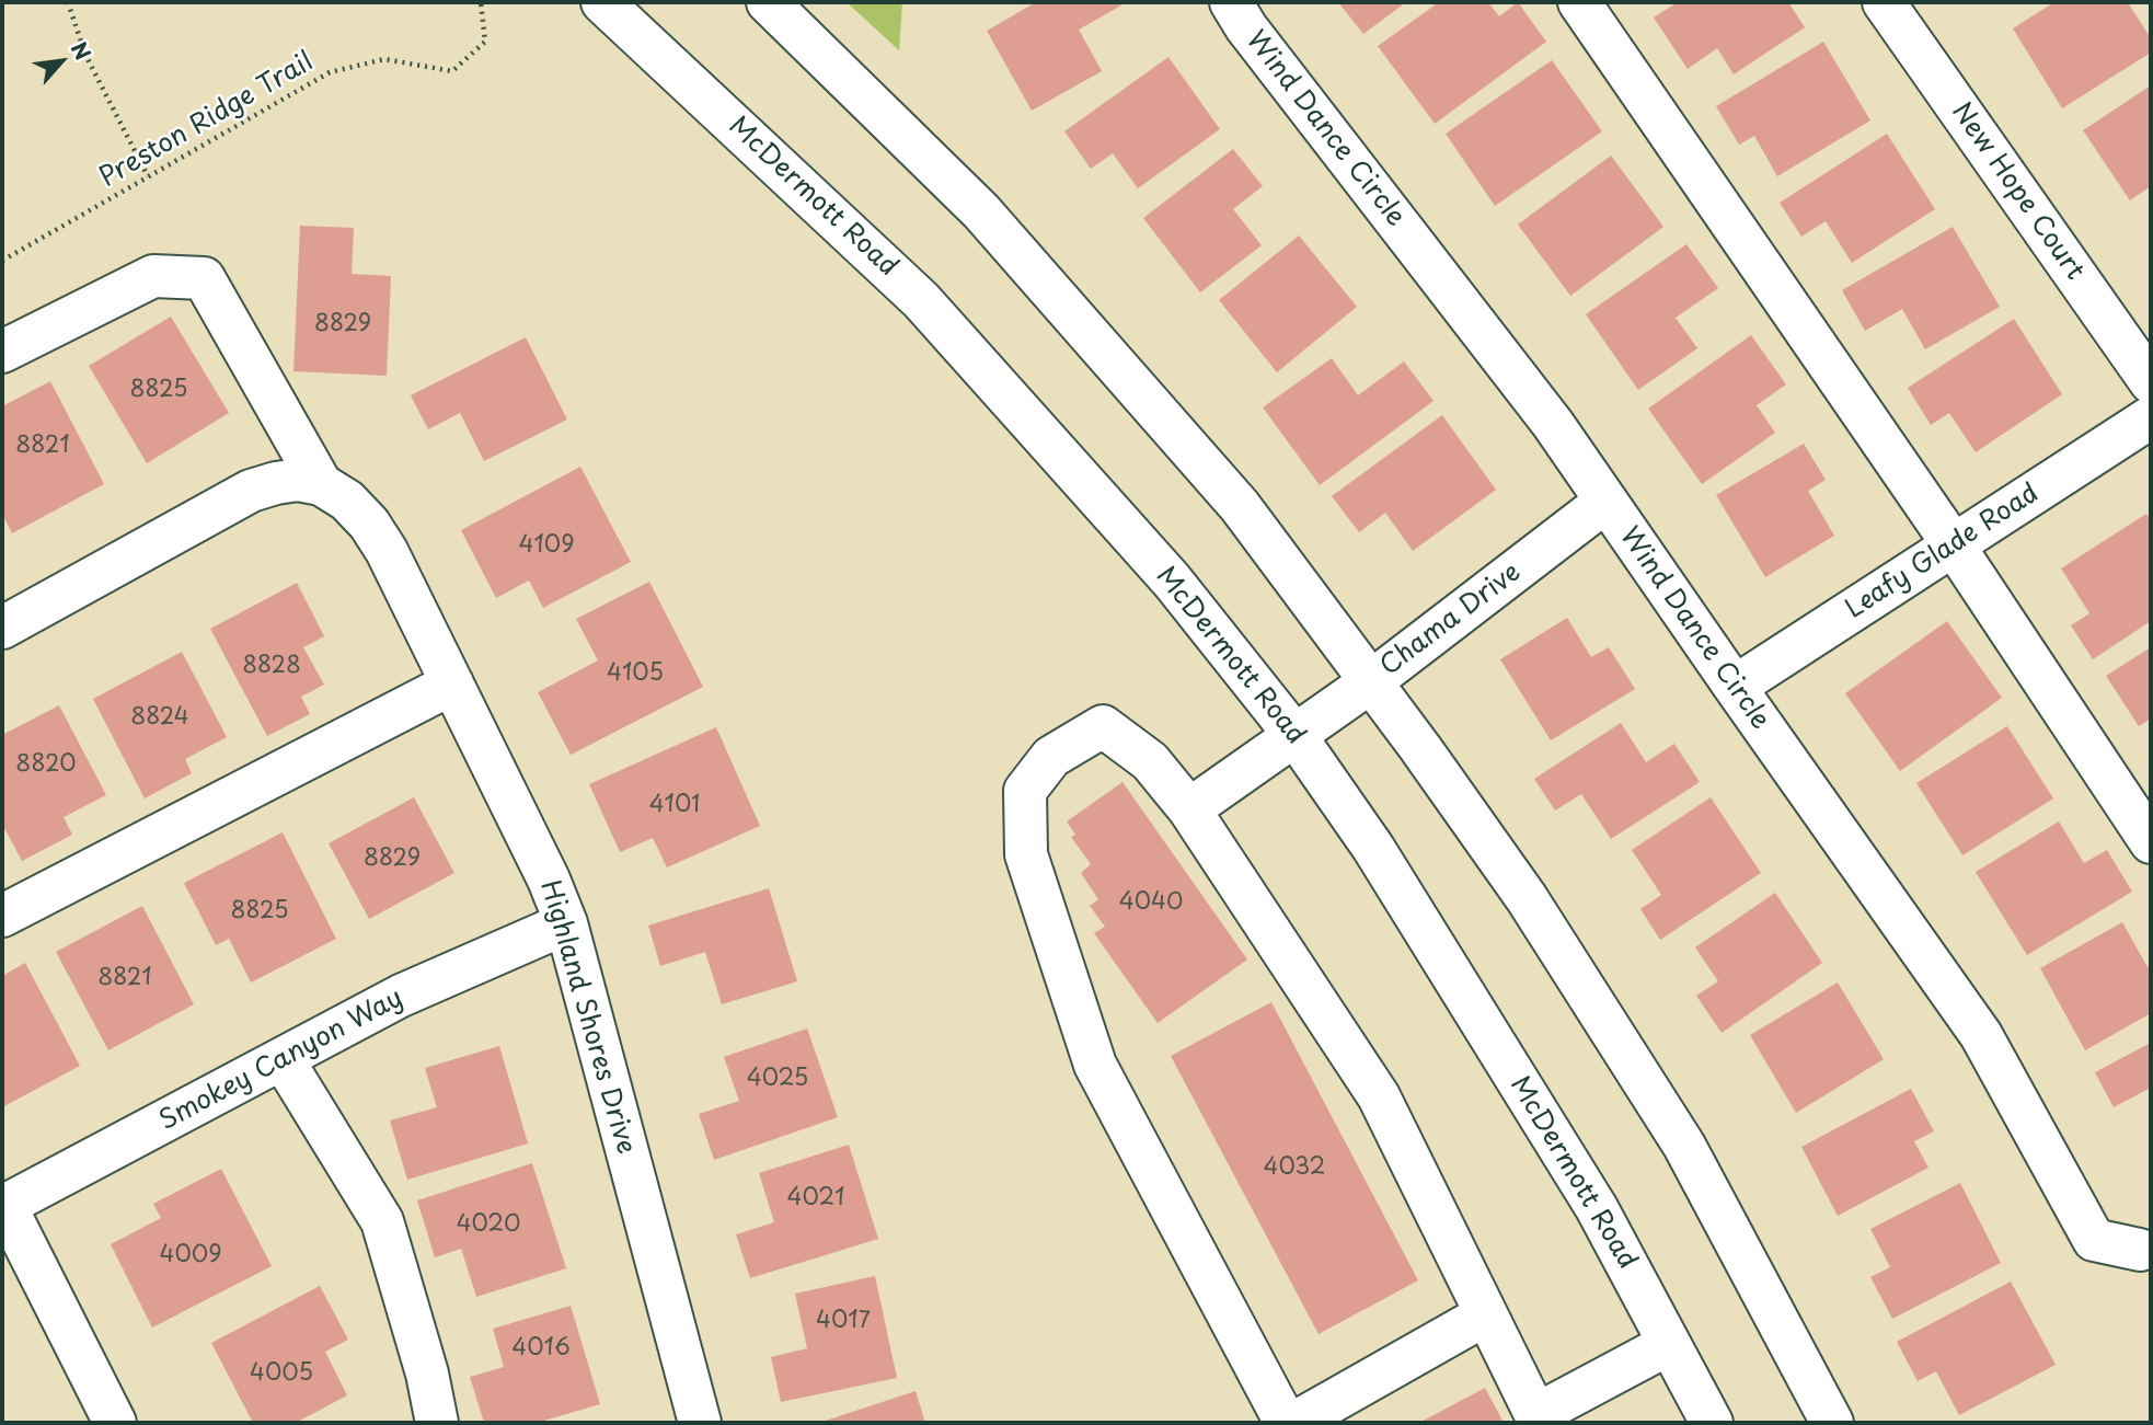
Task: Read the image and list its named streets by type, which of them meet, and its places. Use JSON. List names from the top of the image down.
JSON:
{
  "streets": {
    "street": [
      "Wind Dance Circle",
      "New Hope Court",
      "McDermott Road",
      "Leafy Glade Road",
      "Chama Drive",
      "Highland Shores Drive",
      "Smokey Canyon Way"
    ],
    "path": ["Preston Ridge Trail"]
  },
  "crossings": [
    ["Wind Dance Circle", "Leafy Glade Road"],
    ["Wind Dance Circle", "Chama Drive"],
    ["McDermott Road", "Chama Drive"],
    ["Highland Shores Drive", "Smokey Canyon Way"]
  ],
  "house_numbers": [
    "8829",
    "8825",
    "8821",
    "4109",
    "8828",
    "4105",
    "8824",
    "8820",
    "4101",
    "8829",
    "4040",
    "8825",
    "8821",
    "4025",
    "4032",
    "4021",
    "4020",
    "4009",
    "4017",
    "4016",
    "4005"
  ],
  "north": "top right"
}
